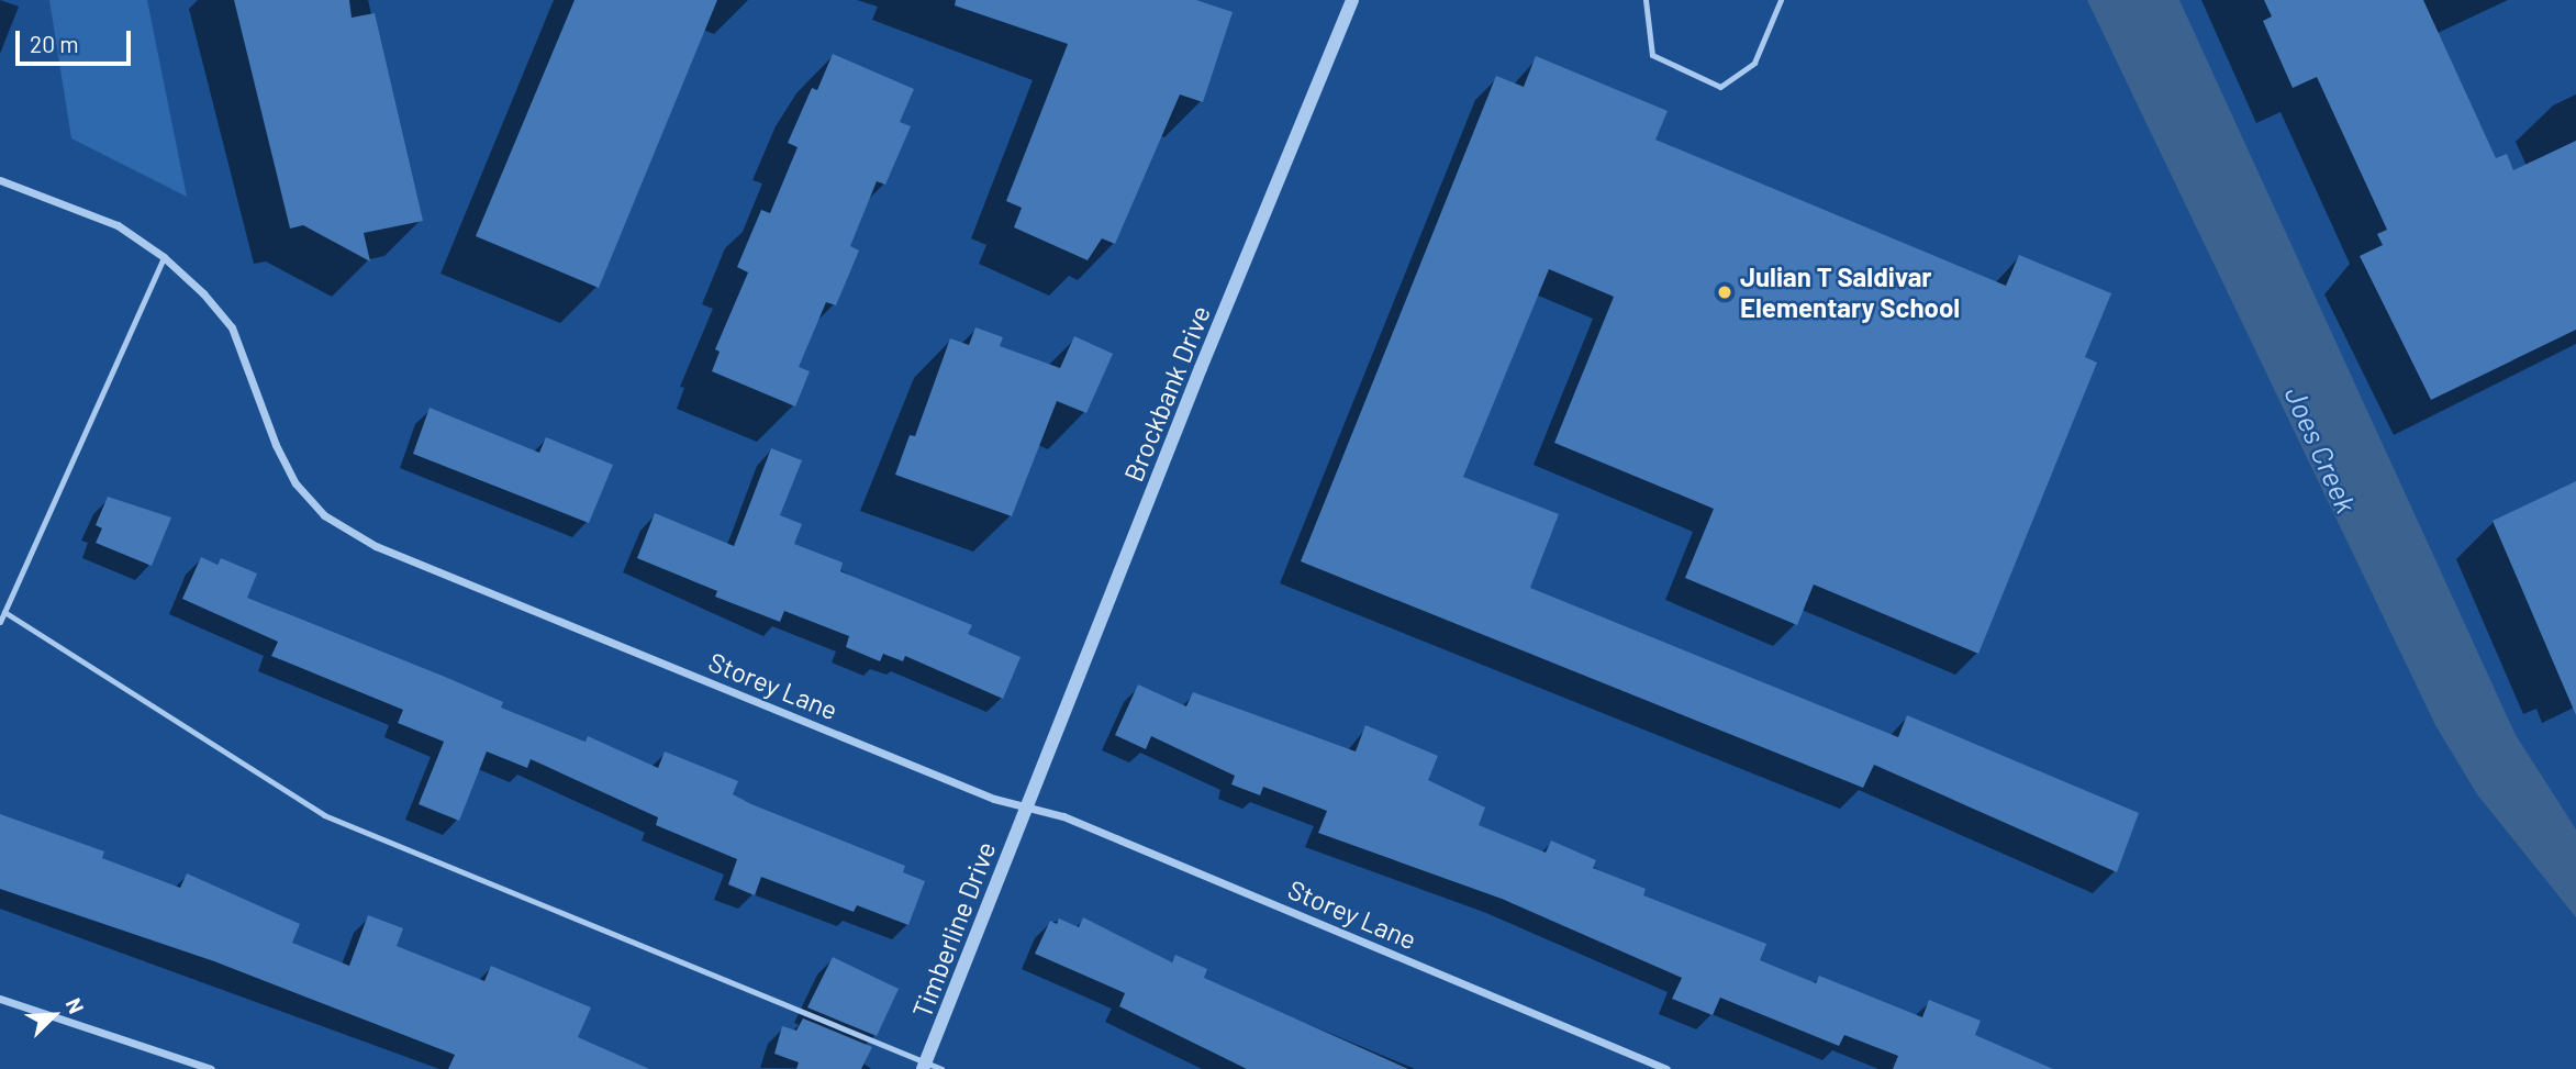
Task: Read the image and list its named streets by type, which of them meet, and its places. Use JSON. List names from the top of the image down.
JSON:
{
  "streets": {
    "street": ["Brockbank Drive", "Storey Lane", "Timberline Drive"]
  },
  "crossings": [
    ["Brockbank Drive", "Storey Lane"],
    ["Brockbank Drive", "Timberline Drive"],
    ["Storey Lane", "Timberline Drive"]
  ],
  "water": ["Joes Creek"],
  "places": ["Julian T Saldivar Elementary School"],
  "scale_bar": "20 m",
  "north": "top right"
}
